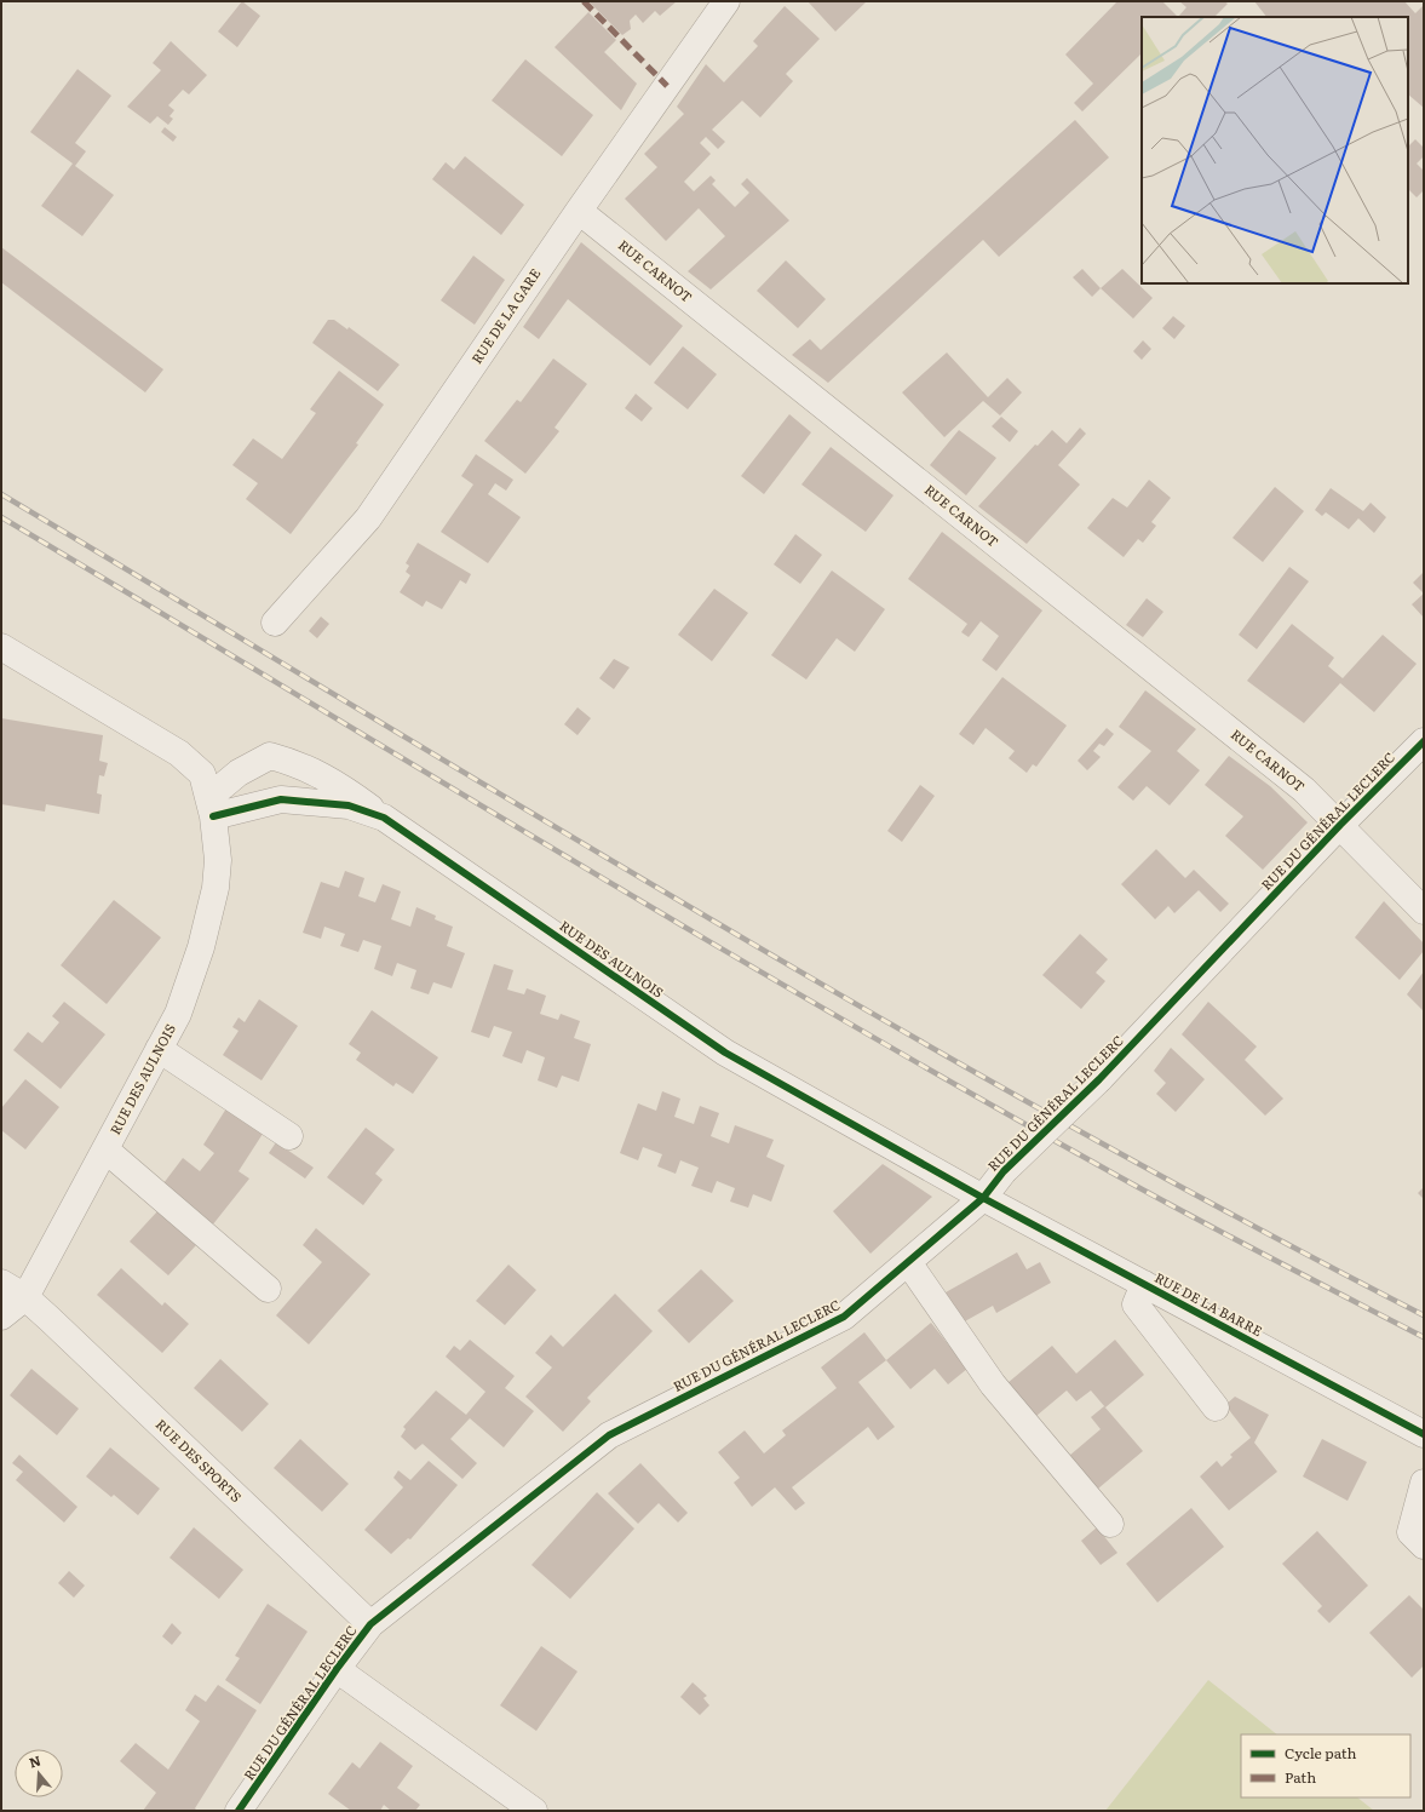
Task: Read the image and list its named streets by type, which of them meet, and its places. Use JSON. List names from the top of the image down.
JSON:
{
  "streets": {
    "street": [
      "RUE CARNOT",
      "RUE DE LA GARE",
      "RUE DU GÉNÉRAL LECLERC",
      "RUE DES AULNOIS",
      "RUE DE LA BARRE",
      "RUE DES SPORTS"
    ]
  },
  "crossings": [
    ["RUE CARNOT", "RUE DE LA GARE"],
    ["RUE CARNOT", "RUE DU GÉNÉRAL LECLERC"],
    ["RUE DU GÉNÉRAL LECLERC", "RUE DES AULNOIS"],
    ["RUE DU GÉNÉRAL LECLERC", "RUE DE LA BARRE"],
    ["RUE DU GÉNÉRAL LECLERC", "RUE DES SPORTS"],
    ["RUE DES AULNOIS", "RUE DE LA BARRE"],
    ["RUE DES AULNOIS", "RUE DES SPORTS"]
  ],
  "legend": ["Cycle path", "Path"],
  "north": "top"
}
